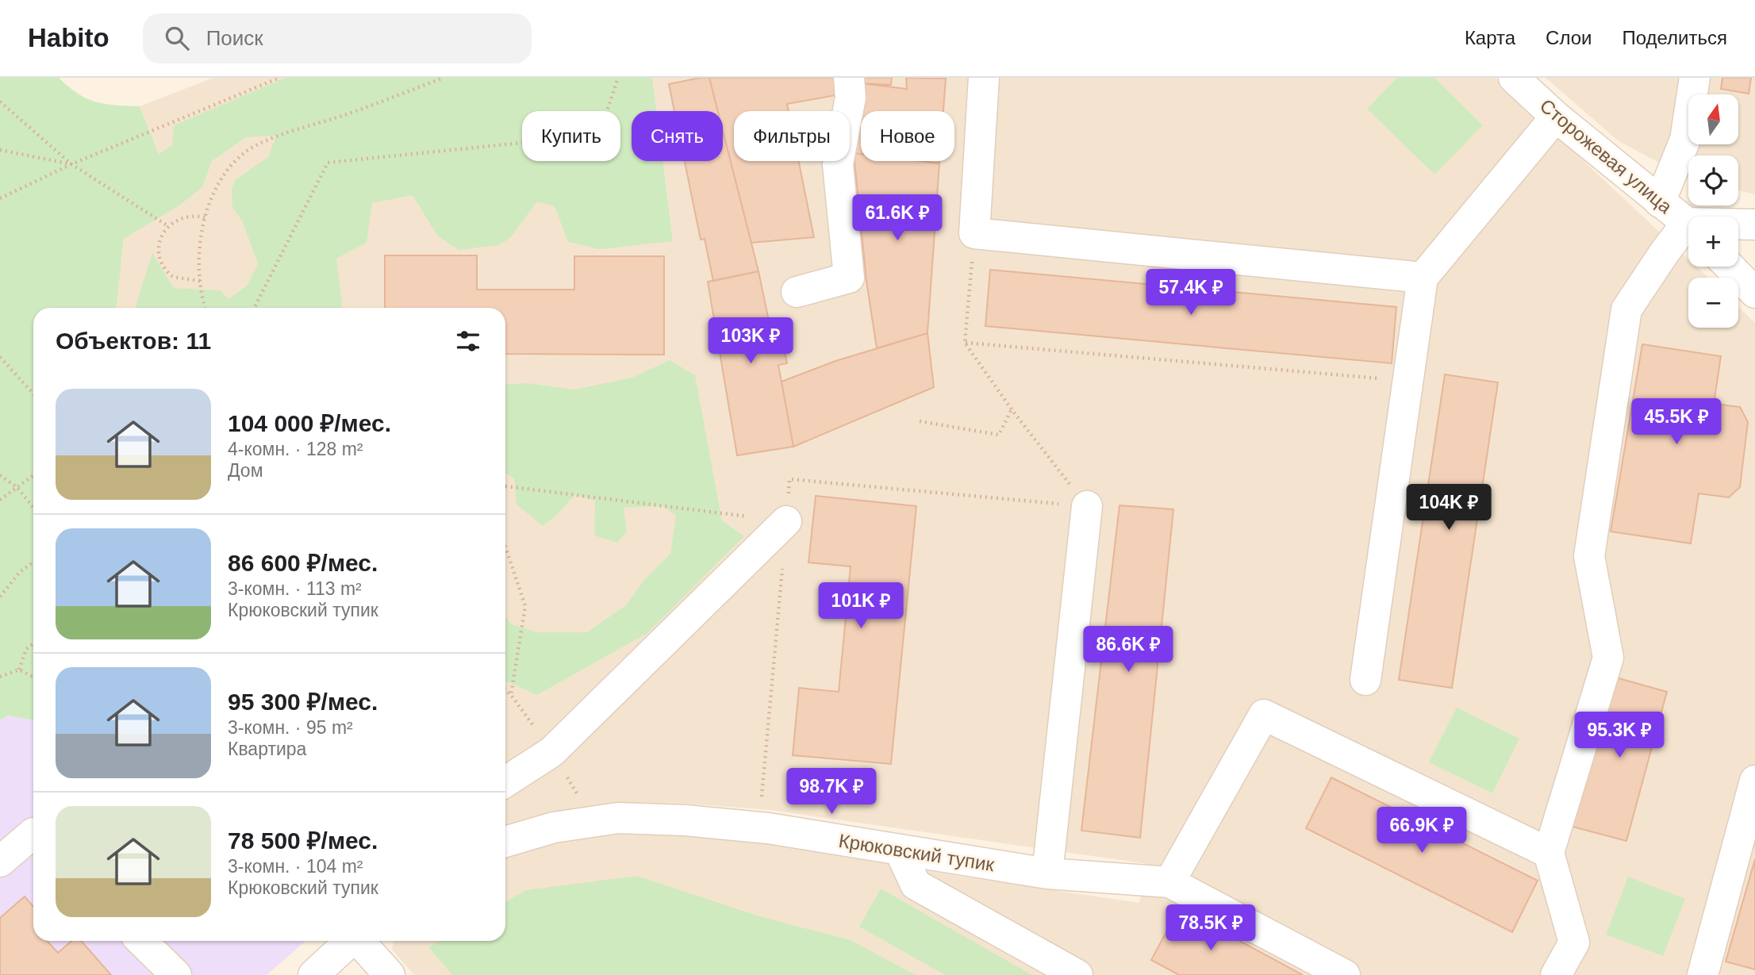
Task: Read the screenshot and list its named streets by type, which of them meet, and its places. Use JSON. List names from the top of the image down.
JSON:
{
  "streets": {
    "street": ["Сторожевая улица", "Крюковский тупик"]
  },
  "north": "top",
  "page": {
    "header": "Habito",
    "search": "Поиск",
    "nav": ["Карта", "Слои", "Поделиться"],
    "map_buttons": ["+", "−"],
    "chip": [
      "Купить",
      "Снять",
      "Фильтры",
      "Новое"
    ],
    "price": [
      "61.6K ₽",
      "57.4K ₽",
      "103K ₽",
      "45.5K ₽",
      "104K ₽",
      "101K ₽",
      "86.6K ₽",
      "95.3K ₽",
      "98.7K ₽",
      "66.9K ₽",
      "78.5K ₽"
    ],
    "heading": "Объектов: 11",
    "list": [
      {
        "name": "104 000 ₽/мес.",
        "note": "4-комн. · 128 m² · Дом"
      },
      {
        "name": "86 600 ₽/мес.",
        "note": "3-комн. · 113 m² · Крюковский тупик"
      },
      {
        "name": "95 300 ₽/мес.",
        "note": "3-комн. · 95 m² · Квартира"
      },
      {
        "name": "78 500 ₽/мес.",
        "note": "3-комн. · 104 m² · Крюковский тупик"
      }
    ]
  }
}
